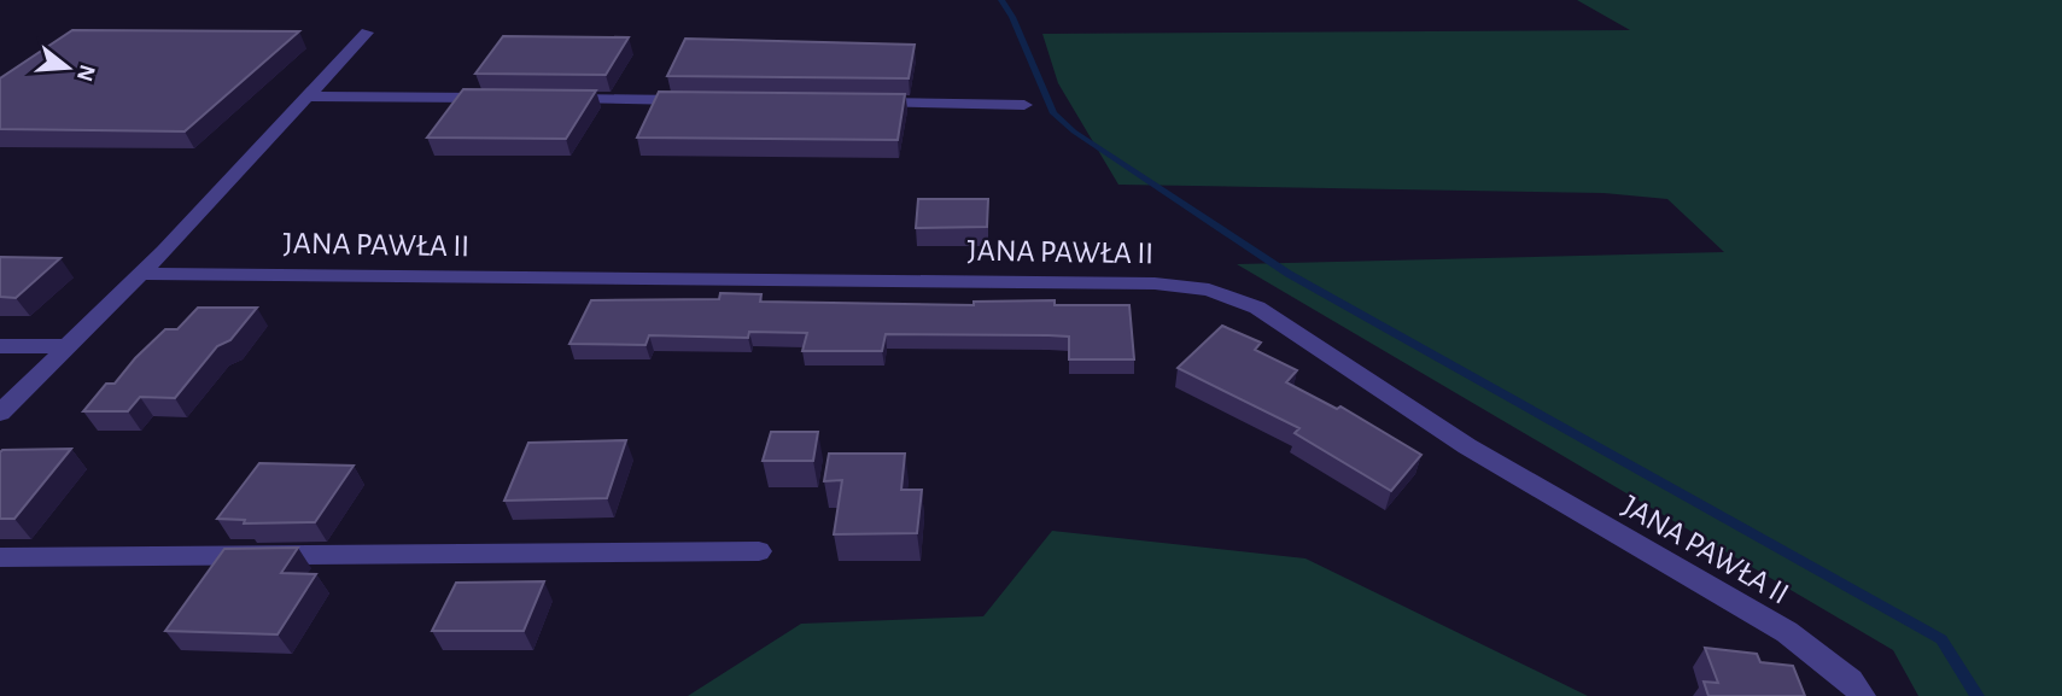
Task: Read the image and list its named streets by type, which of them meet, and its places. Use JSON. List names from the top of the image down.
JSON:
{
  "streets": {
    "street": ["JANA PAWŁA II"]
  },
  "north": "right"
}
